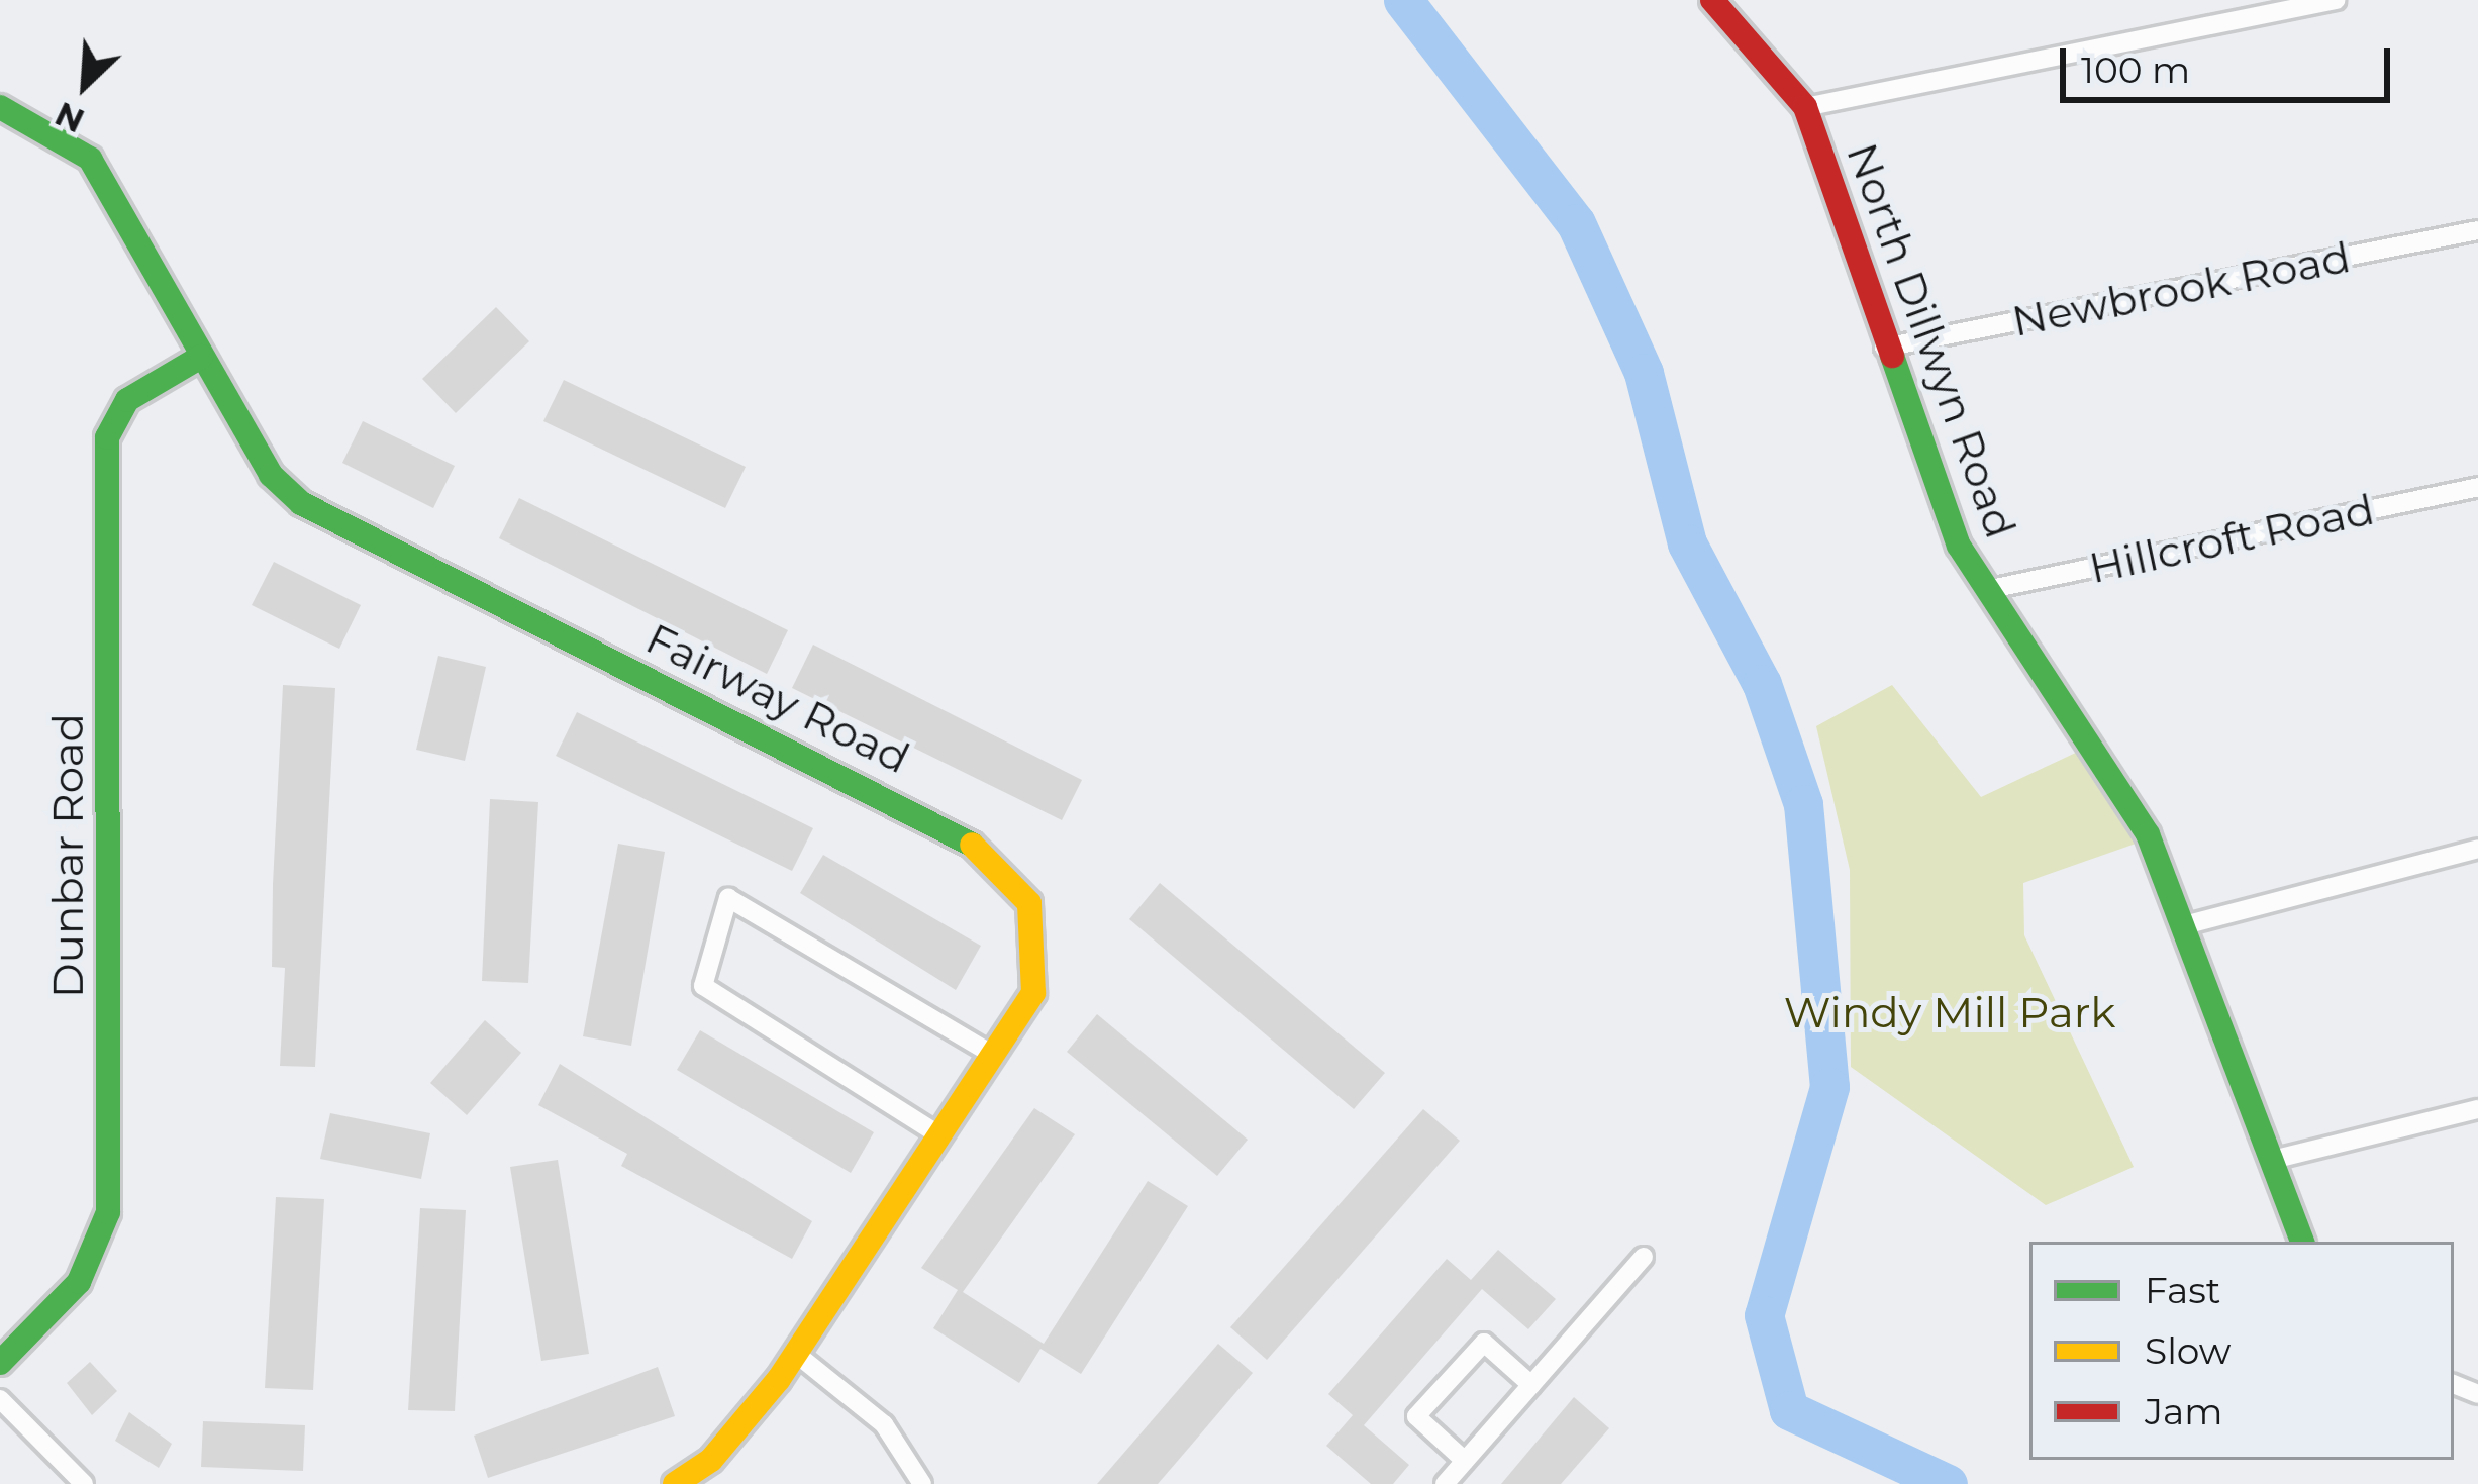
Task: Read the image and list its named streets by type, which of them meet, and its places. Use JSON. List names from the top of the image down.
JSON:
{
  "streets": {
    "street": [
      "Newbrook Road",
      "North Dillwyn Road",
      "Hillcroft Road",
      "Fairway Road",
      "Dunbar Road"
    ]
  },
  "crossings": [
    ["Newbrook Road", "North Dillwyn Road"],
    ["North Dillwyn Road", "Hillcroft Road"],
    ["Fairway Road", "Dunbar Road"]
  ],
  "parks": ["Windy Mill Park"],
  "legend": ["Fast", "Slow", "Jam"],
  "scale_bar": "100 m",
  "north": "bottom left"
}
